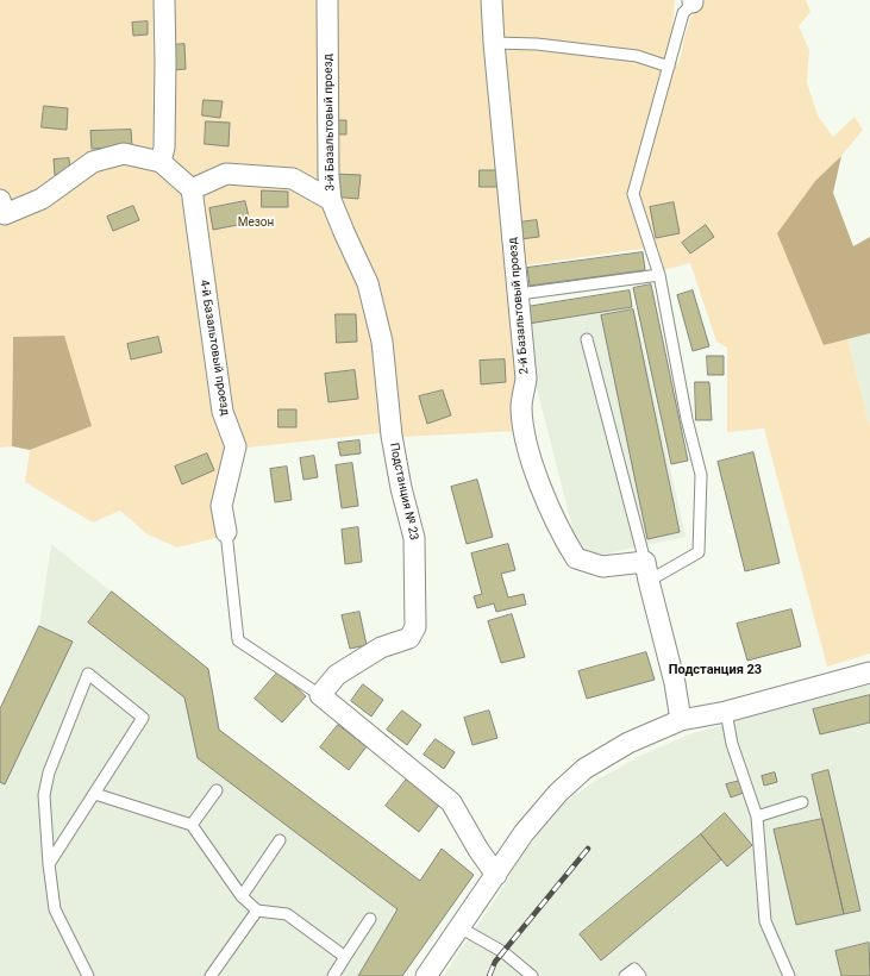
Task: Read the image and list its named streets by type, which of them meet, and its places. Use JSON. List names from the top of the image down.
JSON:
{
  "streets": {
    "street": [
      "3-й Базальтовый проезд",
      "2-й Базальтовый проезд",
      "4-й Базальтовый проезд",
      "Подстанция № 23"
    ]
  },
  "crossings": [
    ["3-й Базальтовый проезд", "Подстанция № 23"]
  ],
  "districts": ["Подстанция 23"],
  "parks": ["Мезон"]
}
